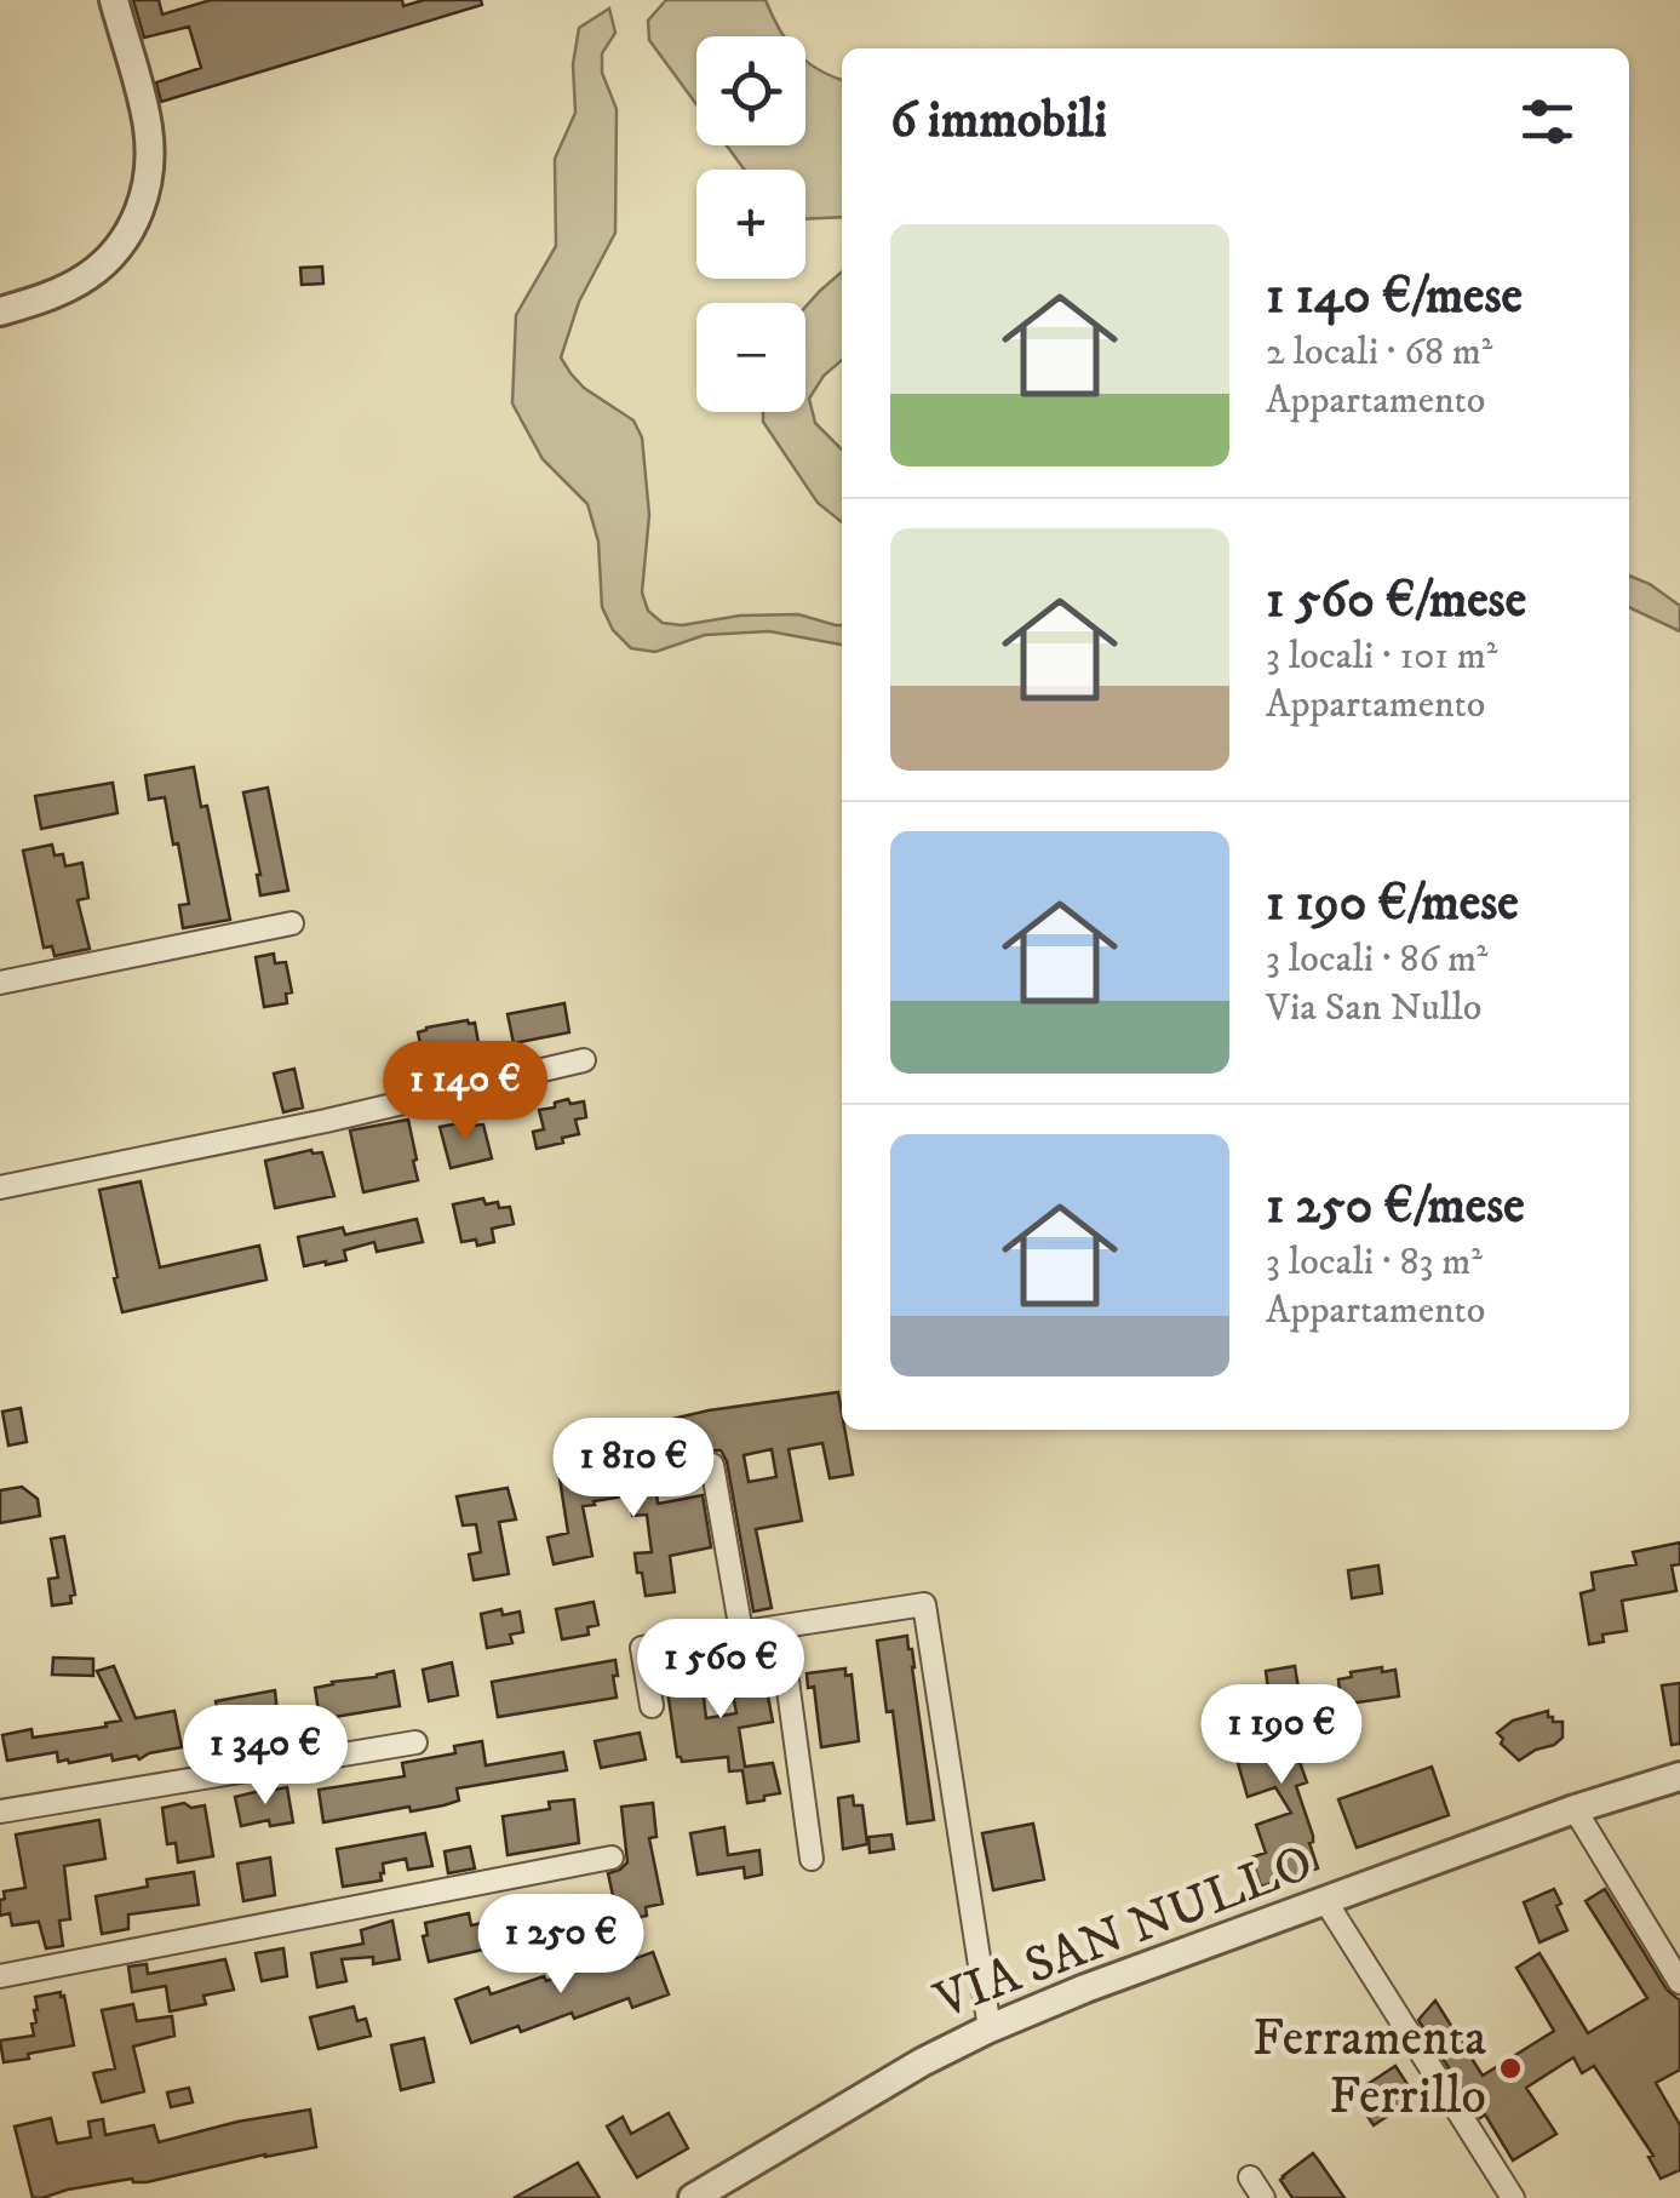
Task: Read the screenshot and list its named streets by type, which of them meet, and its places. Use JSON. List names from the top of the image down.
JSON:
{
  "streets": {
    "street": ["VIA SAN NULLO"]
  },
  "places": ["Ferramenta Ferrillo"],
  "page": {
    "map_buttons": ["+", "−"],
    "heading": "6 immobili",
    "list": [
      {
        "name": "1 140 €/mese",
        "note": "2 locali · 68 m² · Appartamento"
      },
      {
        "name": "1 560 €/mese",
        "note": "3 locali · 101 m² · Appartamento"
      },
      {
        "name": "1 190 €/mese",
        "note": "3 locali · 86 m² · Via San Nullo"
      },
      {
        "name": "1 250 €/mese",
        "note": "3 locali · 83 m² · Appartamento"
      }
    ],
    "price": [
      "1 140 €",
      "1 810 €",
      "1 560 €",
      "1 190 €",
      "1 340 €",
      "1 250 €"
    ]
  }
}
